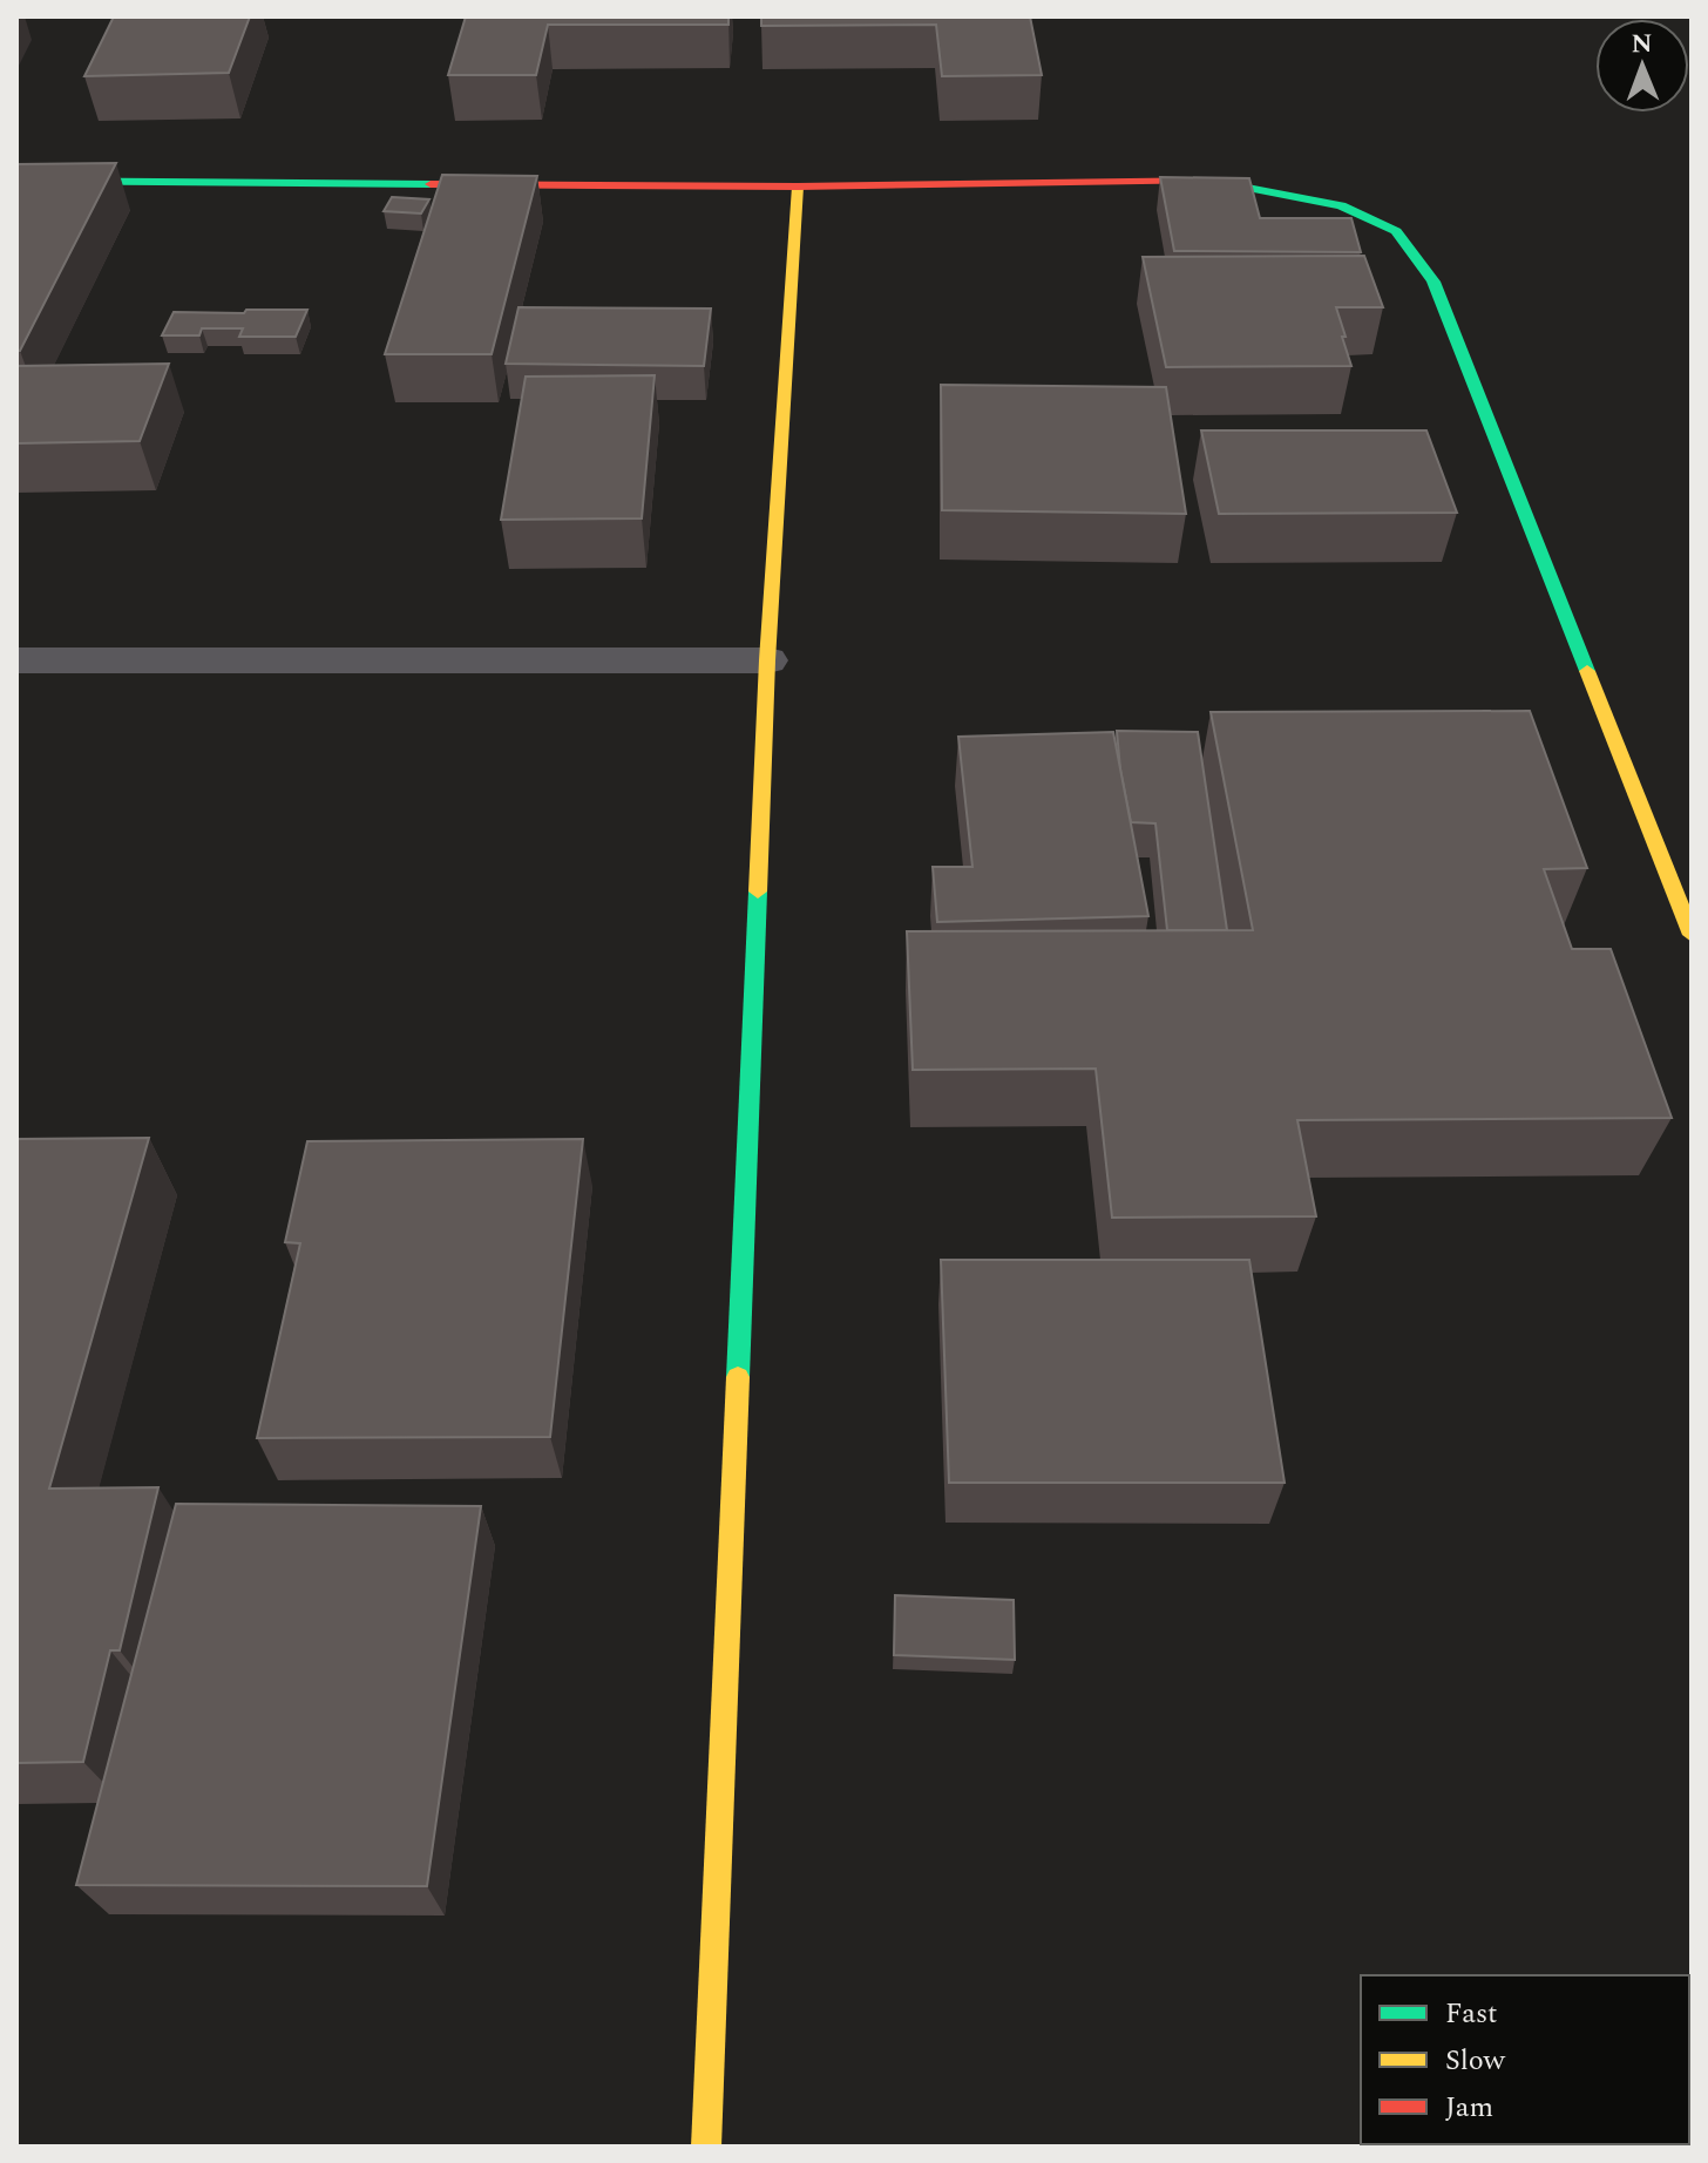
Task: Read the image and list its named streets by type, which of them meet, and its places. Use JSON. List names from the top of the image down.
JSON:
{
  "legend": ["Fast", "Slow", "Jam"],
  "north": "top"
}
